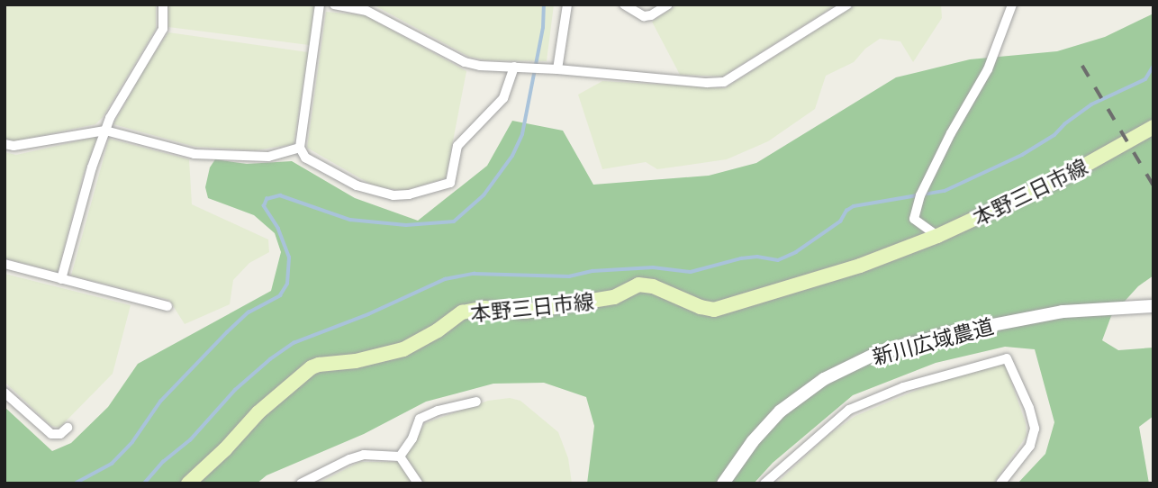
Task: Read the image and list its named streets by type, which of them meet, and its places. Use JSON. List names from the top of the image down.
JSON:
{
  "streets": {
    "main road": ["本野三日市線"],
    "street": ["新川広域農道"]
  }
}
